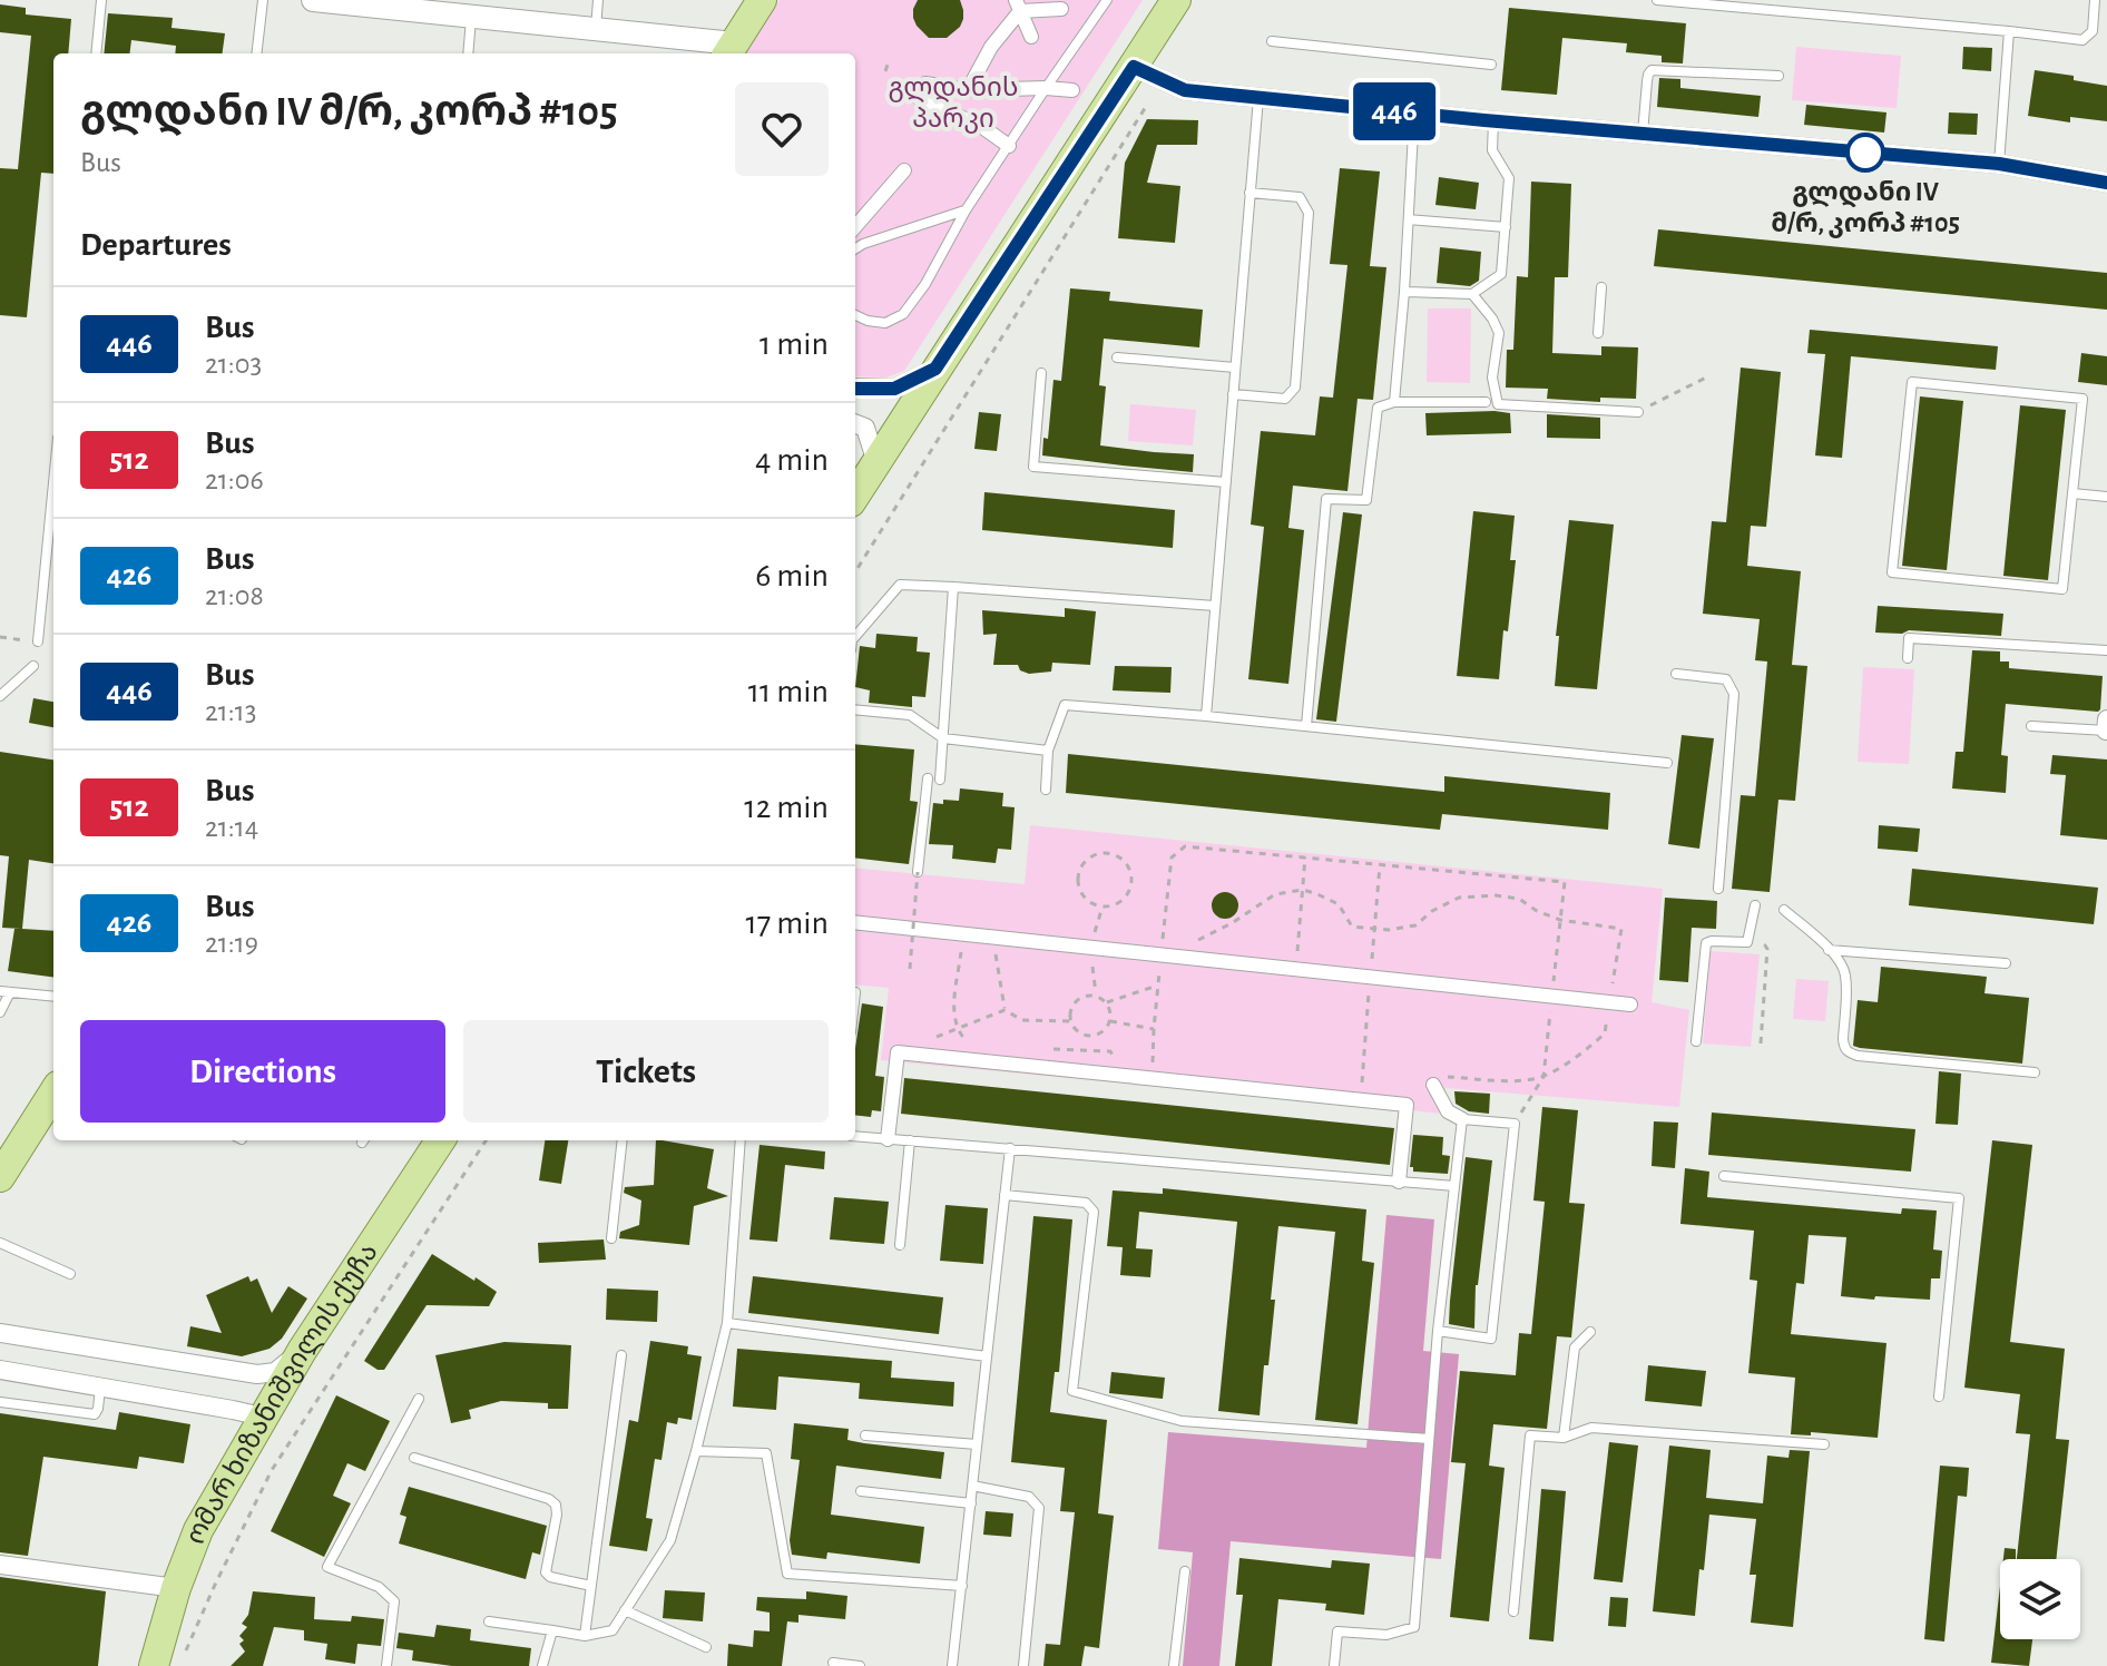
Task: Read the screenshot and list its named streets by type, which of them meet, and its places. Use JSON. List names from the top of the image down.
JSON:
{
  "streets": {
    "main road": ["ომარ ხიზანიშვილის ქუჩა"]
  },
  "parks": ["გლდანის პარკი"],
  "places": ["გლდანი IV მ/რ, კორპ #105"],
  "lines": ["bus line 446"],
  "page": {
    "on_map": "446",
    "heading": [
      ["გლდანი IV მ/რ, კორპ #105", "Bus"],
      "Departures"
    ],
    "list": [
      {
        "mark": "446",
        "name": "Bus",
        "note": "21:03",
        "value": "1 min"
      },
      {
        "mark": "512",
        "name": "Bus",
        "note": "21:06",
        "value": "4 min"
      },
      {
        "mark": "426",
        "name": "Bus",
        "note": "21:08",
        "value": "6 min"
      },
      {
        "mark": "446",
        "name": "Bus",
        "note": "21:13",
        "value": "11 min"
      },
      {
        "mark": "512",
        "name": "Bus",
        "note": "21:14",
        "value": "12 min"
      },
      {
        "mark": "426",
        "name": "Bus",
        "note": "21:19",
        "value": "17 min"
      }
    ],
    "buttons": ["Directions", "Tickets"]
  }
}
